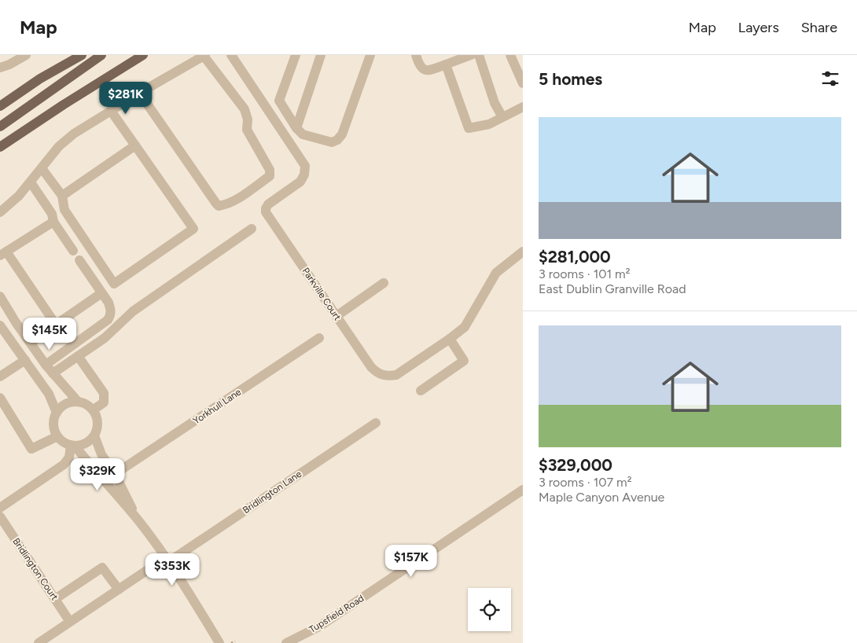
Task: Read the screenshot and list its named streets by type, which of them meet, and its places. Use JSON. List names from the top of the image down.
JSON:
{
  "streets": {
    "street": [
      "Parkville Court",
      "Yorkhull Lane",
      "Bridlington Lane",
      "Bridlington Court",
      "Tupsfield Road"
    ]
  },
  "crossings": [
    ["Bridlington Lane", "Bridlington Court"]
  ],
  "page": {
    "header": "Map",
    "nav": ["Map", "Layers", "Share"],
    "heading": "5 homes",
    "price": [
      "$281K",
      "$145K",
      "$329K",
      "$157K",
      "$353K"
    ],
    "list": [
      {
        "name": "$281,000",
        "note": "3 rooms · 101 m² · East Dublin Granville Road"
      },
      {
        "name": "$329,000",
        "note": "3 rooms · 107 m² · Maple Canyon Avenue"
      }
    ]
  }
}
